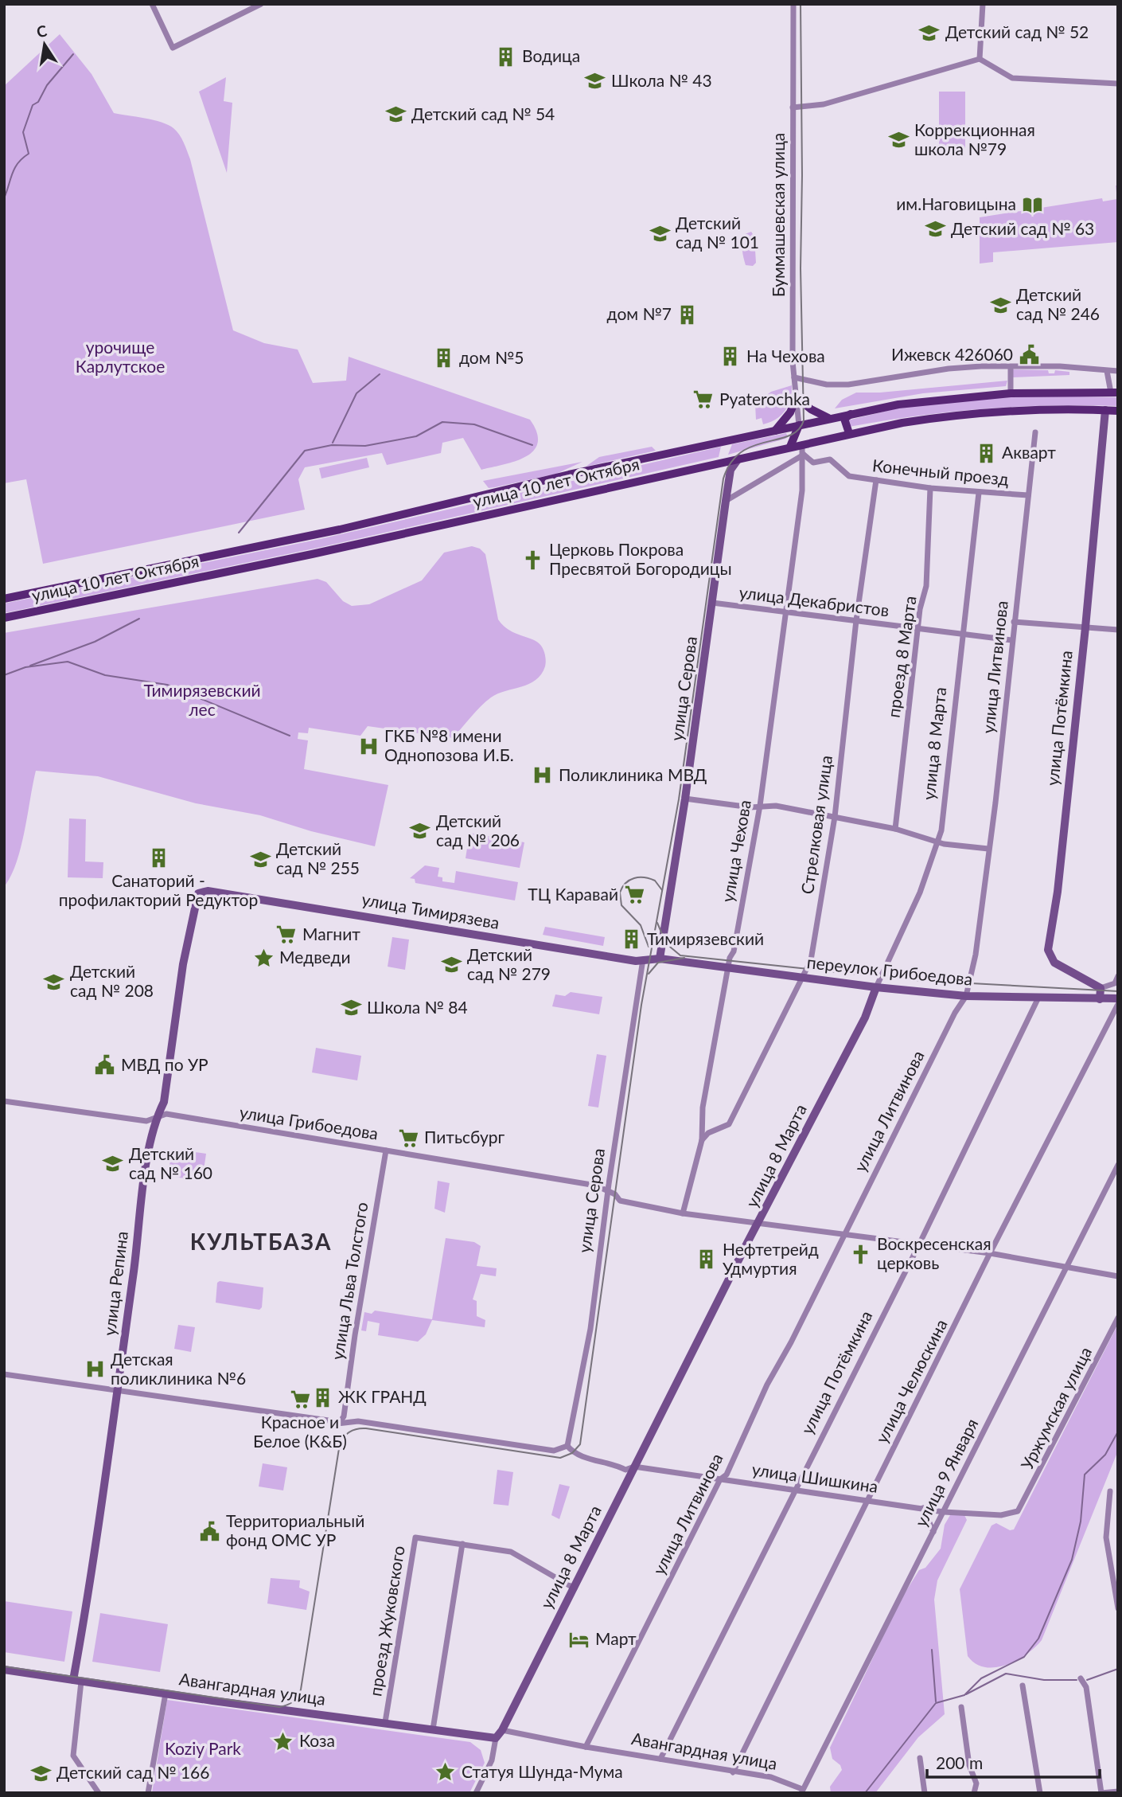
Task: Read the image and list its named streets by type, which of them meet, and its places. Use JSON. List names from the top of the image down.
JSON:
{
  "streets": {
    "main road": ["улица 10 лет Октября"],
    "street": [
      "Буммашевская улица",
      "Конечный проезд",
      "улица Декабристов",
      "проезд 8 Марта",
      "улица Литвинова",
      "улица Серова",
      "улица Потёмкина",
      "улица 8 Марта",
      "Стрелковая улица",
      "улица Чехова",
      "улица Тимирязева",
      "переулок Грибоедова",
      "улица Грибоедова",
      "улица Льва Толстого",
      "улица Репина",
      "улица Челюскина",
      "Уржумская улица",
      "улица 9 Января",
      "улица Шишкина",
      "проезд Жуковского",
      "Авангардная улица"
    ]
  },
  "crossings": [
    ["Буммашевская улица", "улица 10 лет Октября"],
    ["Конечный проезд", "проезд 8 Марта"],
    ["Конечный проезд", "улица Литвинова"],
    ["Конечный проезд", "улица 8 Марта"],
    ["Конечный проезд", "Стрелковая улица"],
    ["Конечный проезд", "улица Чехова"],
    ["улица 10 лет Октября", "улица Серова"],
    ["улица 10 лет Октября", "улица Потёмкина"],
    ["улица 10 лет Октября", "улица Чехова"],
    ["улица Декабристов", "проезд 8 Марта"],
    ["улица Декабристов", "улица Литвинова"],
    ["улица Декабристов", "улица Серова"],
    ["улица Декабристов", "улица 8 Марта"],
    ["улица Декабристов", "Стрелковая улица"],
    ["улица Декабристов", "улица Чехова"],
    ["улица Литвинова", "переулок Грибоедова"],
    ["улица Литвинова", "улица Шишкина"],
    ["улица Литвинова", "Авангардная улица"],
    ["улица Серова", "улица Тимирязева"],
    ["улица Серова", "переулок Грибоедова"],
    ["улица Серова", "улица Грибоедова"],
    ["улица Серова", "улица Шишкина"],
    ["улица Потёмкина", "переулок Грибоедова"],
    ["улица Потёмкина", "улица Шишкина"],
    ["улица Потёмкина", "Авангардная улица"],
    ["улица 8 Марта", "переулок Грибоедова"],
    ["улица 8 Марта", "улица Шишкина"],
    ["улица 8 Марта", "проезд Жуковского"],
    ["улица 8 Марта", "Авангардная улица"],
    ["Стрелковая улица", "улица Чехова"],
    ["Стрелковая улица", "переулок Грибоедова"],
    ["улица Чехова", "переулок Грибоедова"],
    ["улица Чехова", "улица Грибоедова"],
    ["улица Тимирязева", "переулок Грибоедова"],
    ["улица Тимирязева", "улица Репина"],
    ["улица Грибоедова", "улица Льва Толстого"],
    ["улица Грибоедова", "улица Репина"],
    ["улица Репина", "Авангардная улица"],
    ["улица Челюскина", "улица Шишкина"],
    ["улица Челюскина", "Авангардная улица"],
    ["Уржумская улица", "улица Шишкина"],
    ["улица 9 Января", "улица Шишкина"],
    ["улица 9 Января", "Авангардная улица"],
    ["проезд Жуковского", "Авангардная улица"]
  ],
  "districts": ["КУЛЬТБАЗА"],
  "parks": ["урочище Карлутское", "Тимирязевский лес", "Koziy Park"],
  "places": {
    "school or university": [
      "Детский сад № 52",
      "Школа № 43",
      "Детский сад № 54",
      "Коррекционная школа №79",
      "Детский сад № 63",
      "Детский сад № 101",
      "Детский сад № 246",
      "Детский сад № 206",
      "Детский сад № 255",
      "Детский сад № 279",
      "Детский сад № 208",
      "Школа № 84",
      "Детский сад № 160",
      "Детский сад № 166"
    ],
    "building": [
      "Водица",
      "дом №7",
      "На Чехова",
      "дом №5",
      "Акварт",
      "Санаторий - профилакторий Редуктор",
      "Тимирязевский",
      "Нефтетрейд Удмуртия",
      "ЖК ГРАНД"
    ],
    "library": ["им.Наговицына"],
    "public building": ["Ижевск 426060", "МВД по УР", "Территориальный фонд ОМС УР"],
    "supermarket": [
      "Pyaterochka",
      "ТЦ Каравай",
      "Магнит",
      "Питьсбург",
      "Красное и Белое (К&Б)"
    ],
    "church": ["Церковь Покрова Пресвятой Богородицы", "Воскресенская церковь"],
    "hospital": ["ГКБ №8 имени Однопозова И.Б.", "Поликлиника МВД", "Детская поликлиника №6"],
    "place": ["Медведи", "Коза", "Статуя Шунда-Мума"],
    "hotel": ["Март"]
  },
  "scale_bar": "200 m",
  "north": "top"
}
